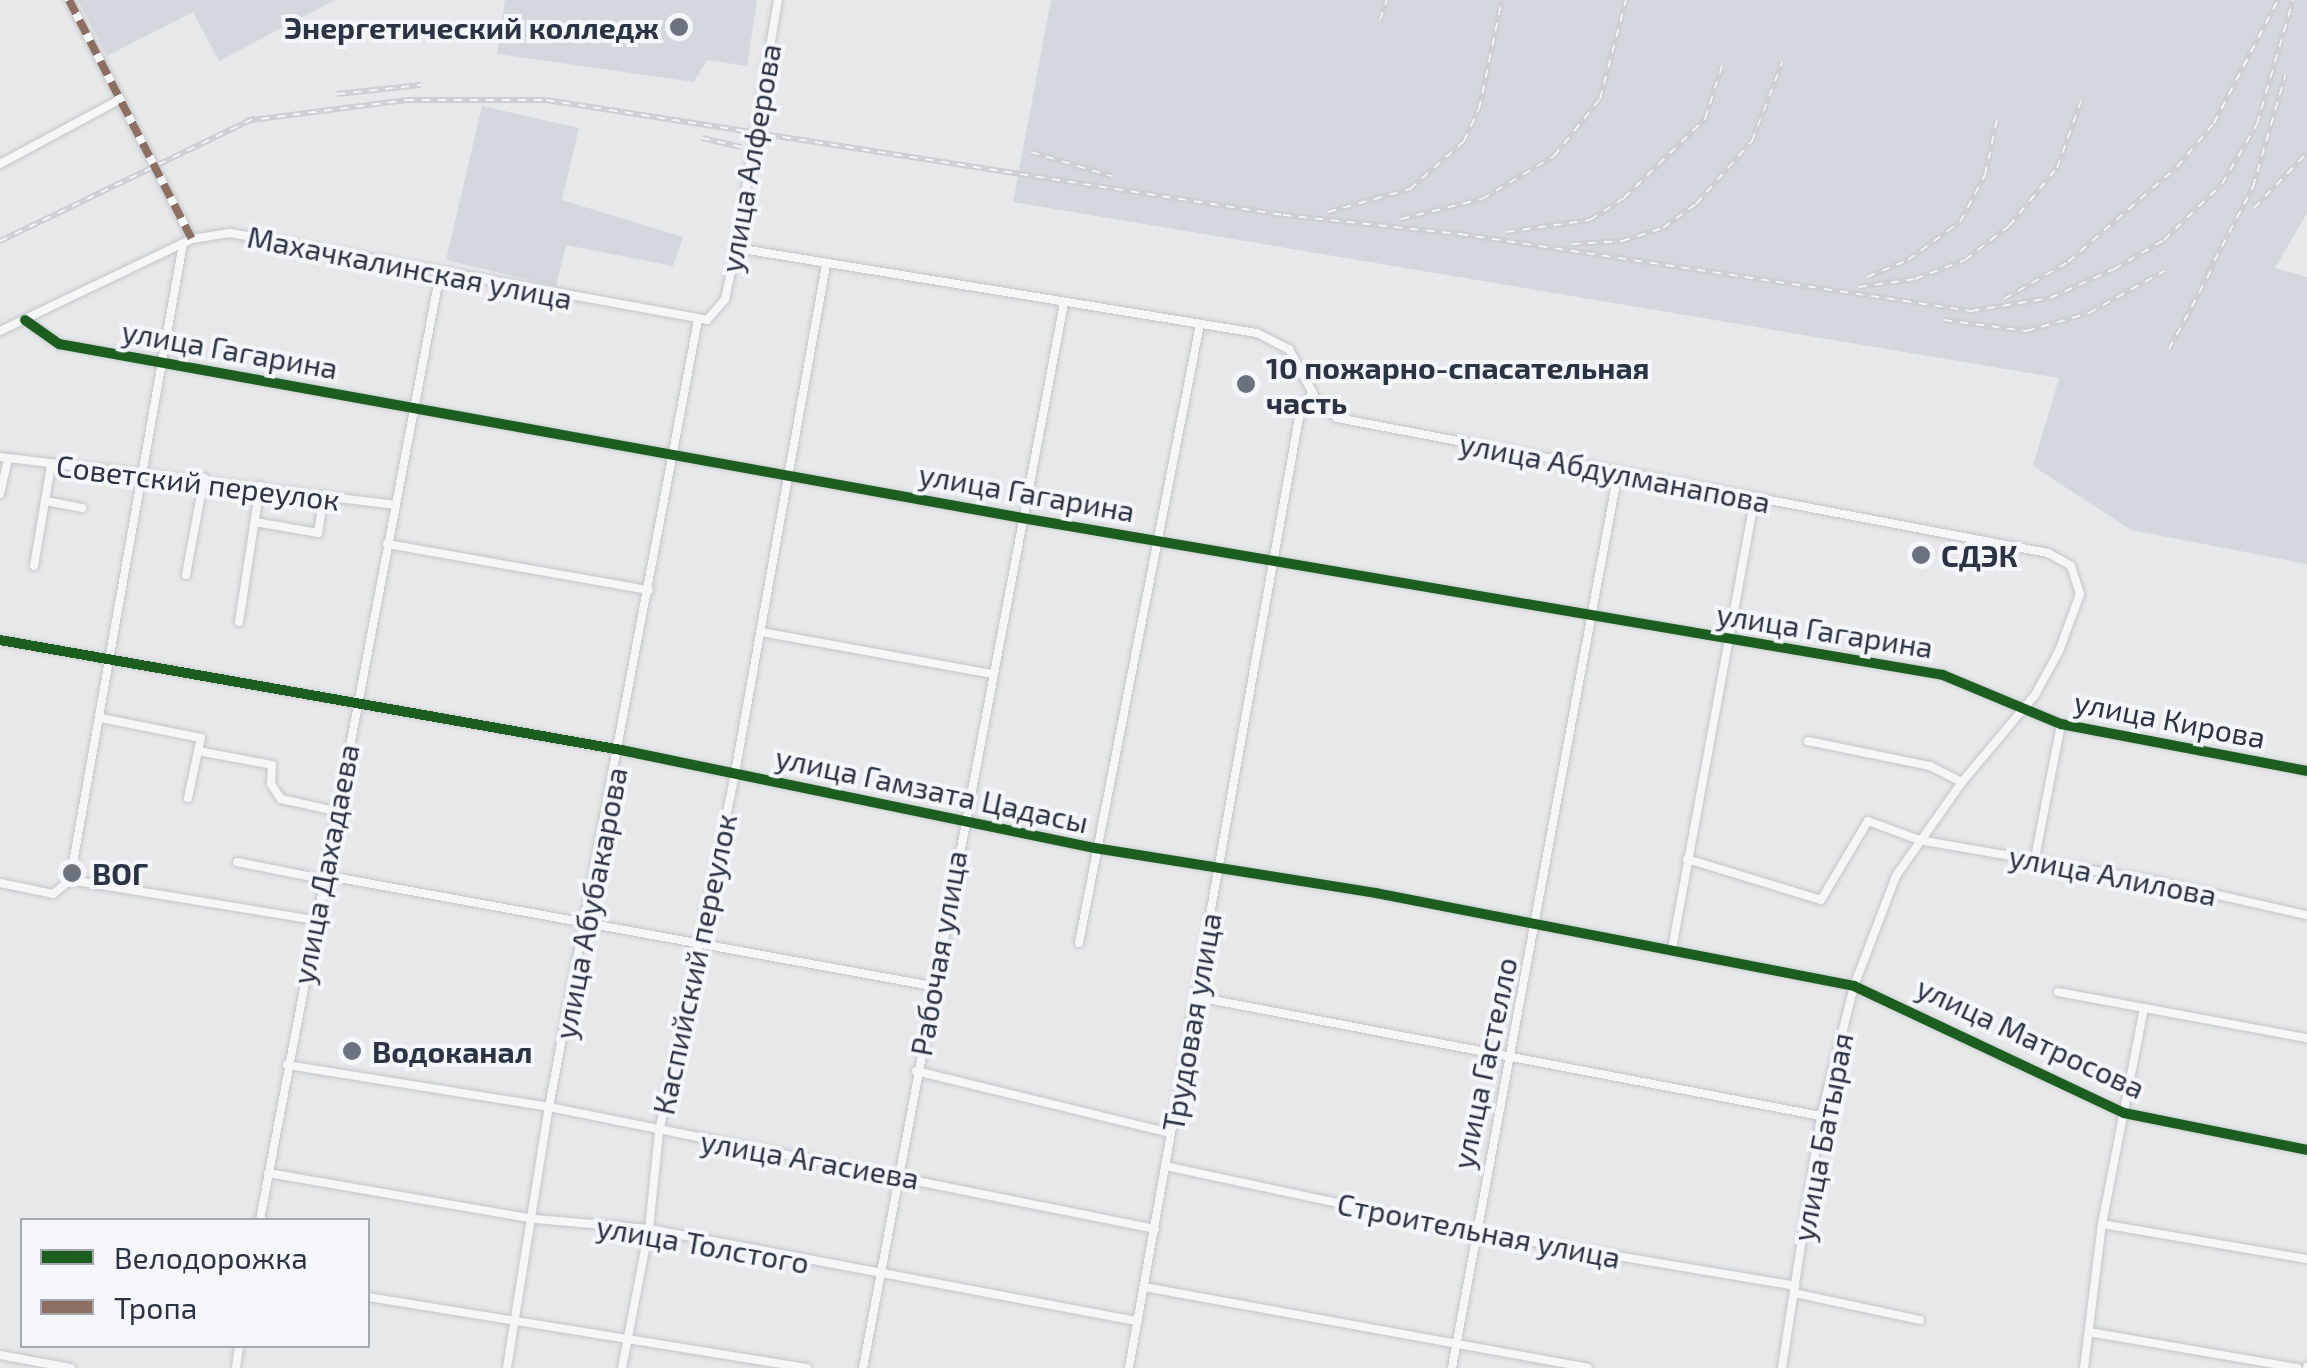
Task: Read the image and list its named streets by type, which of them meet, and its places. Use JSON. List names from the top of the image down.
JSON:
{
  "streets": {
    "street": [
      "улица Алферова",
      "Махачкалинская улица",
      "улица Гагарина",
      "улица Абдулманапова",
      "Советский переулок",
      "улица Кирова",
      "улица Гамзата Цадасы",
      "улица Дахадаева",
      "улица Алилова",
      "улица Абубакарова",
      "Рабочая улица",
      "Каспийский переулок",
      "Трудовая улица",
      "улица Матросова",
      "улица Гастелло",
      "улица Батырая",
      "улица Агасиева",
      "Строительная улица",
      "улица Толстого"
    ]
  },
  "crossings": [
    ["улица Алферова", "Махачкалинская улица"],
    ["улица Алферова", "улица Абдулманапова"],
    ["Махачкалинская улица", "улица Гагарина"],
    ["Махачкалинская улица", "улица Дахадаева"],
    ["Махачкалинская улица", "улица Абубакарова"],
    ["улица Гагарина", "улица Кирова"],
    ["улица Гагарина", "улица Дахадаева"],
    ["улица Гагарина", "улица Абубакарова"],
    ["улица Гагарина", "Рабочая улица"],
    ["улица Гагарина", "Каспийский переулок"],
    ["улица Гагарина", "Трудовая улица"],
    ["улица Гагарина", "улица Гастелло"],
    ["улица Гагарина", "улица Батырая"],
    ["улица Абдулманапова", "Рабочая улица"],
    ["улица Абдулманапова", "Каспийский переулок"],
    ["улица Абдулманапова", "Трудовая улица"],
    ["улица Абдулманапова", "улица Гастелло"],
    ["улица Абдулманапова", "улица Батырая"],
    ["Советский переулок", "улица Дахадаева"],
    ["улица Кирова", "улица Батырая"],
    ["улица Гамзата Цадасы", "улица Дахадаева"],
    ["улица Гамзата Цадасы", "улица Абубакарова"],
    ["улица Гамзата Цадасы", "Рабочая улица"],
    ["улица Гамзата Цадасы", "Каспийский переулок"],
    ["улица Гамзата Цадасы", "Трудовая улица"],
    ["улица Гамзата Цадасы", "улица Матросова"],
    ["улица Гамзата Цадасы", "улица Гастелло"],
    ["улица Гамзата Цадасы", "улица Батырая"],
    ["улица Дахадаева", "улица Агасиева"],
    ["улица Дахадаева", "улица Толстого"],
    ["улица Алилова", "улица Батырая"],
    ["улица Абубакарова", "улица Агасиева"],
    ["улица Абубакарова", "улица Толстого"],
    ["Рабочая улица", "улица Агасиева"],
    ["Рабочая улица", "улица Толстого"],
    ["Каспийский переулок", "улица Агасиева"],
    ["Каспийский переулок", "улица Толстого"],
    ["Трудовая улица", "улица Агасиева"],
    ["Трудовая улица", "Строительная улица"],
    ["Трудовая улица", "улица Толстого"],
    ["улица Матросова", "улица Батырая"],
    ["улица Гастелло", "Строительная улица"],
    ["улица Батырая", "Строительная улица"]
  ],
  "places": [
    "Энергетический колледж",
    "10 пожарно-спасательная часть",
    "СДЭК",
    "ВОГ",
    "Водоканал"
  ],
  "legend": ["Велодорожка", "Тропа"]
}
